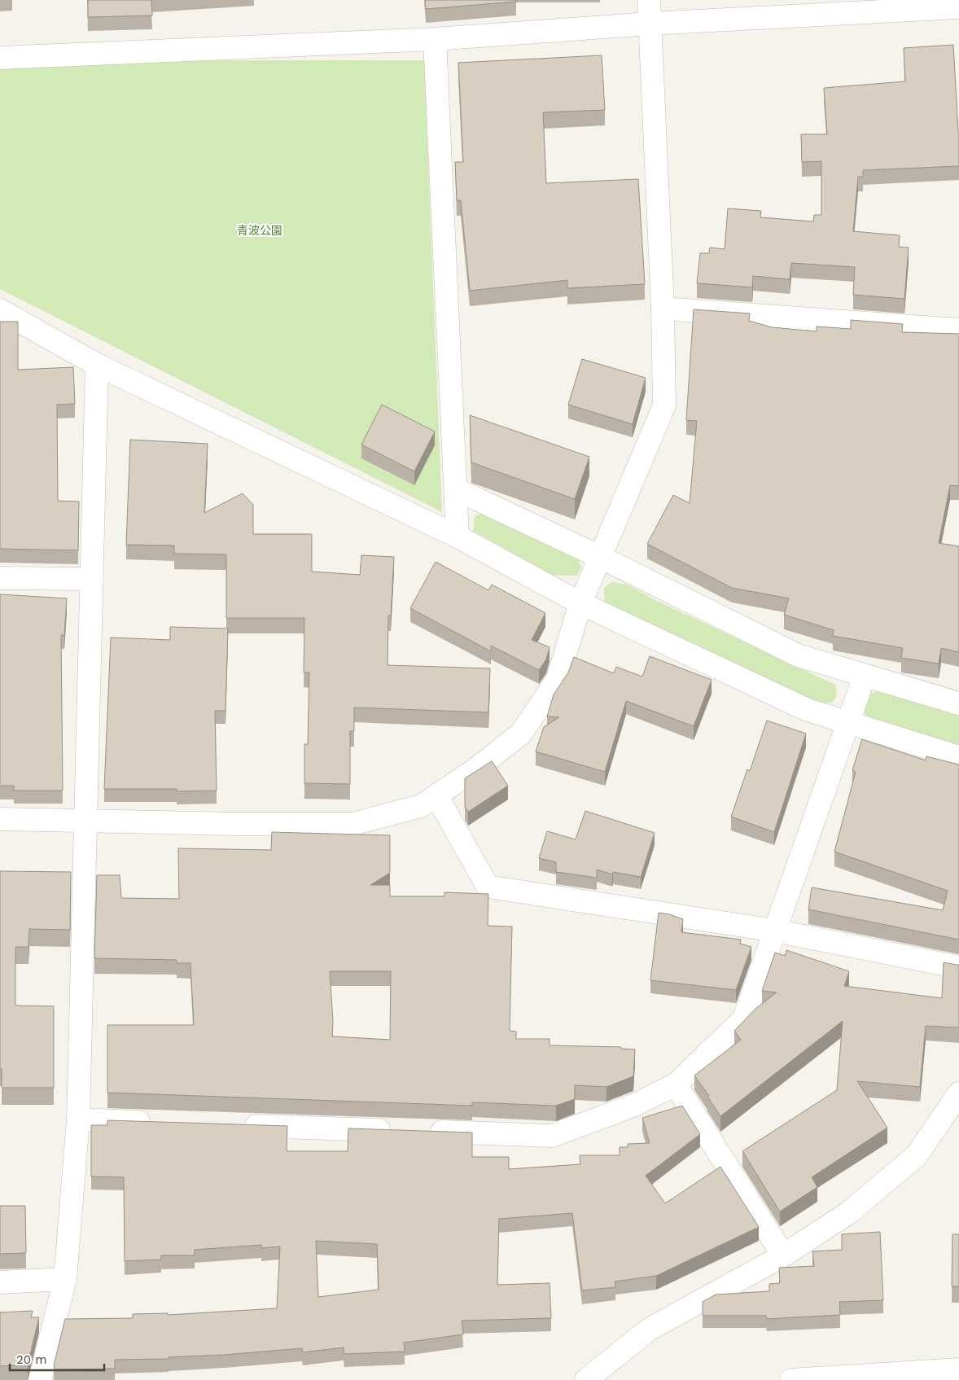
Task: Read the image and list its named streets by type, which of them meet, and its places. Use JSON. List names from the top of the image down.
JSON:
{
  "parks": ["青波公園"],
  "scale_bar": "20 m"
}
